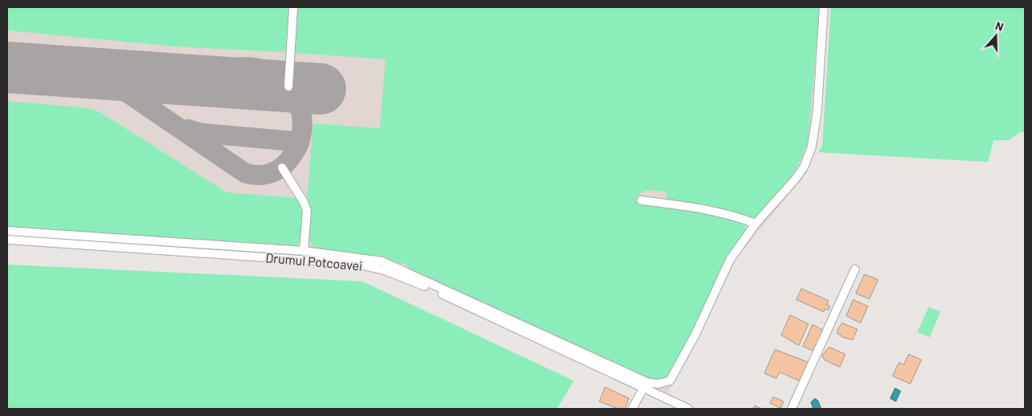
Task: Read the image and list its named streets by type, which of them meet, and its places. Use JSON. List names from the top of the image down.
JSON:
{
  "streets": {
    "street": ["Drumul Potcoavei"]
  },
  "north": "top"
}
